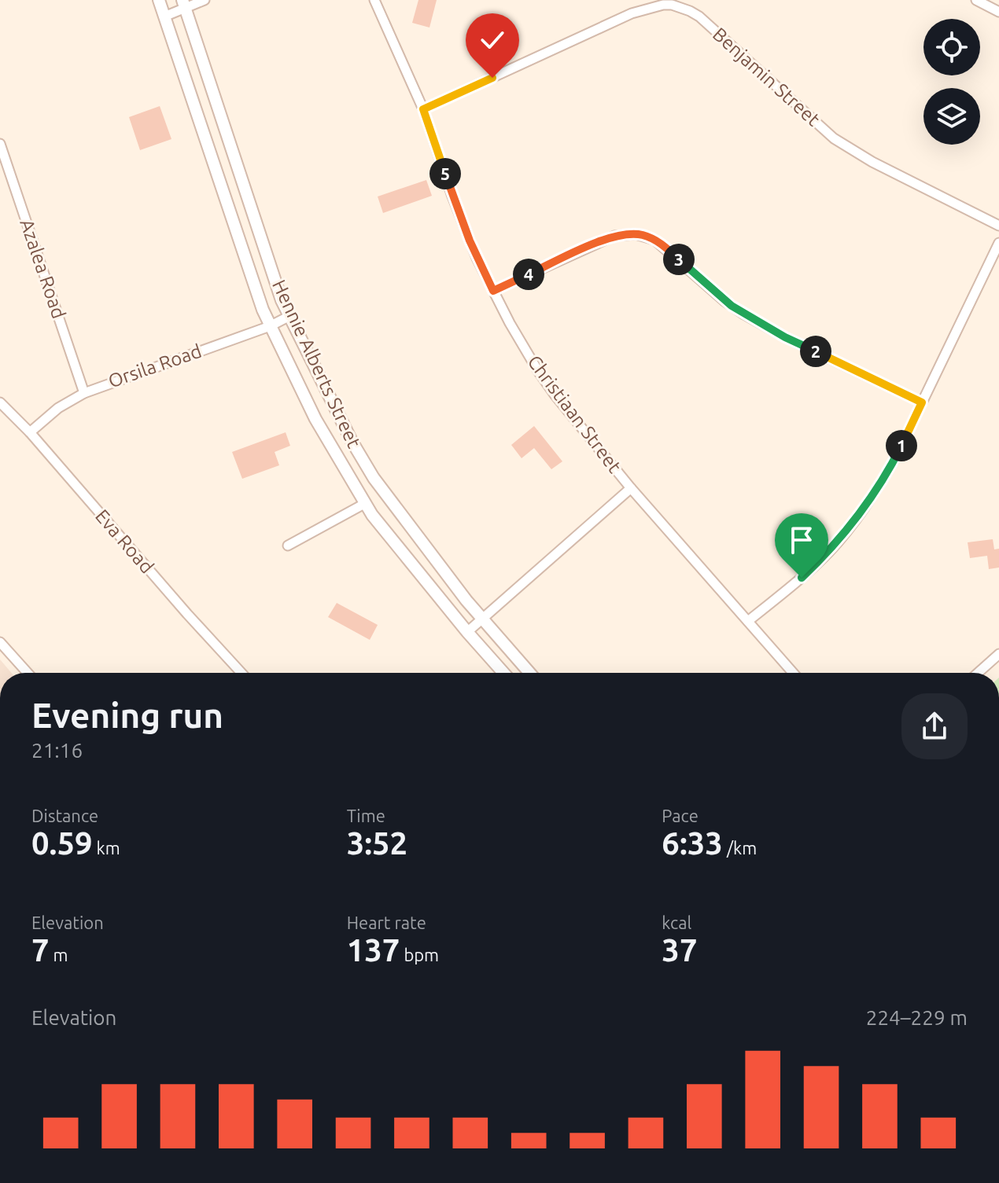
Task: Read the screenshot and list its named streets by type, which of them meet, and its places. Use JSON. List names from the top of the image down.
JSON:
{
  "streets": {
    "street": [
      "Benjamin Street",
      "Azalea Road",
      "Hennie Alberts Street",
      "Orsila Road",
      "Christiaan Street",
      "Eva Road"
    ]
  },
  "crossings": [
    ["Benjamin Street", "Christiaan Street"],
    ["Azalea Road", "Orsila Road"],
    ["Hennie Alberts Street", "Orsila Road"],
    ["Orsila Road", "Eva Road"]
  ],
  "page": {
    "pins": [
      "5",
      "3",
      "4",
      "2",
      "1"
    ],
    "heading": ["Evening run", "21:16"],
    "stats": [
      ["Distance", "0.59 km"],
      ["Time", "3:52"],
      ["Pace", "6:33 /km"],
      ["Elevation", "7 m"],
      ["Heart rate", "137 bpm"],
      ["kcal", "37"]
    ],
    "chart": ["Elevation", "224–229 m"]
  }
}
